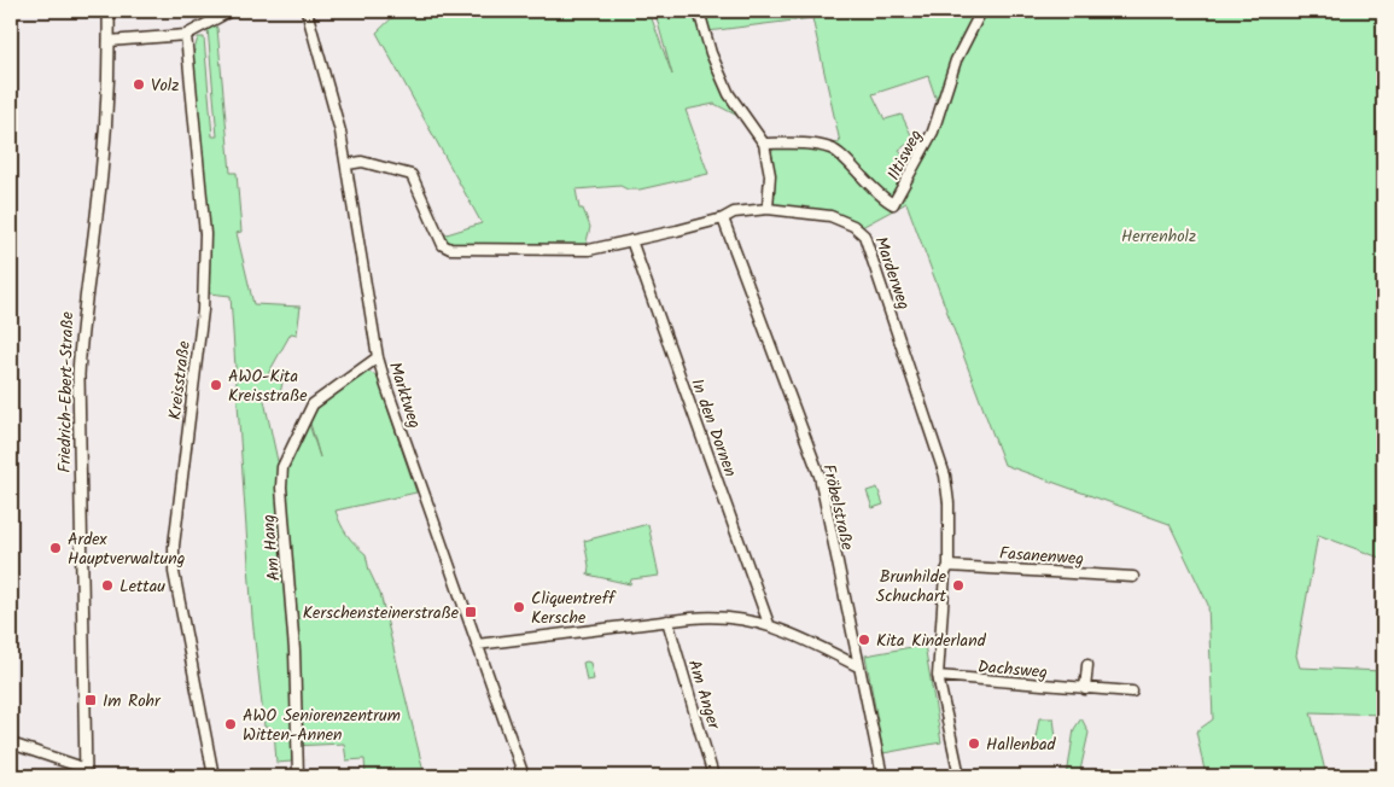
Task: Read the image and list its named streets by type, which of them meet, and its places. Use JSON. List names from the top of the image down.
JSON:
{
  "streets": {
    "street": [
      "Iltisweg",
      "Marderweg",
      "Kreisstraße",
      "Friedrich-Ebert-Straße",
      "Marktweg",
      "In den Dornen",
      "Fröbelstraße",
      "Am Hang",
      "Fasanenweg",
      "Dachsweg",
      "Am Anger"
    ]
  },
  "crossings": [
    ["Marderweg", "Marktweg"],
    ["Marderweg", "In den Dornen"],
    ["Marderweg", "Fröbelstraße"],
    ["Marderweg", "Fasanenweg"],
    ["Marderweg", "Dachsweg"],
    ["Marktweg", "Am Hang"]
  ],
  "parks": ["Herrenholz"],
  "places": {
    "other": [
      "Volz",
      "AWO-Kita Kreisstraße",
      "Ardex Hauptverwaltung",
      "Lettau",
      "Brunhilde Schuchart",
      "Cliquentreff Kersche",
      "Kita Kinderland",
      "AWO Seniorenzentrum Witten-Annen",
      "Hallenbad"
    ],
    "transit": ["Kerschensteinerstraße", "Im Rohr"]
  }
}
